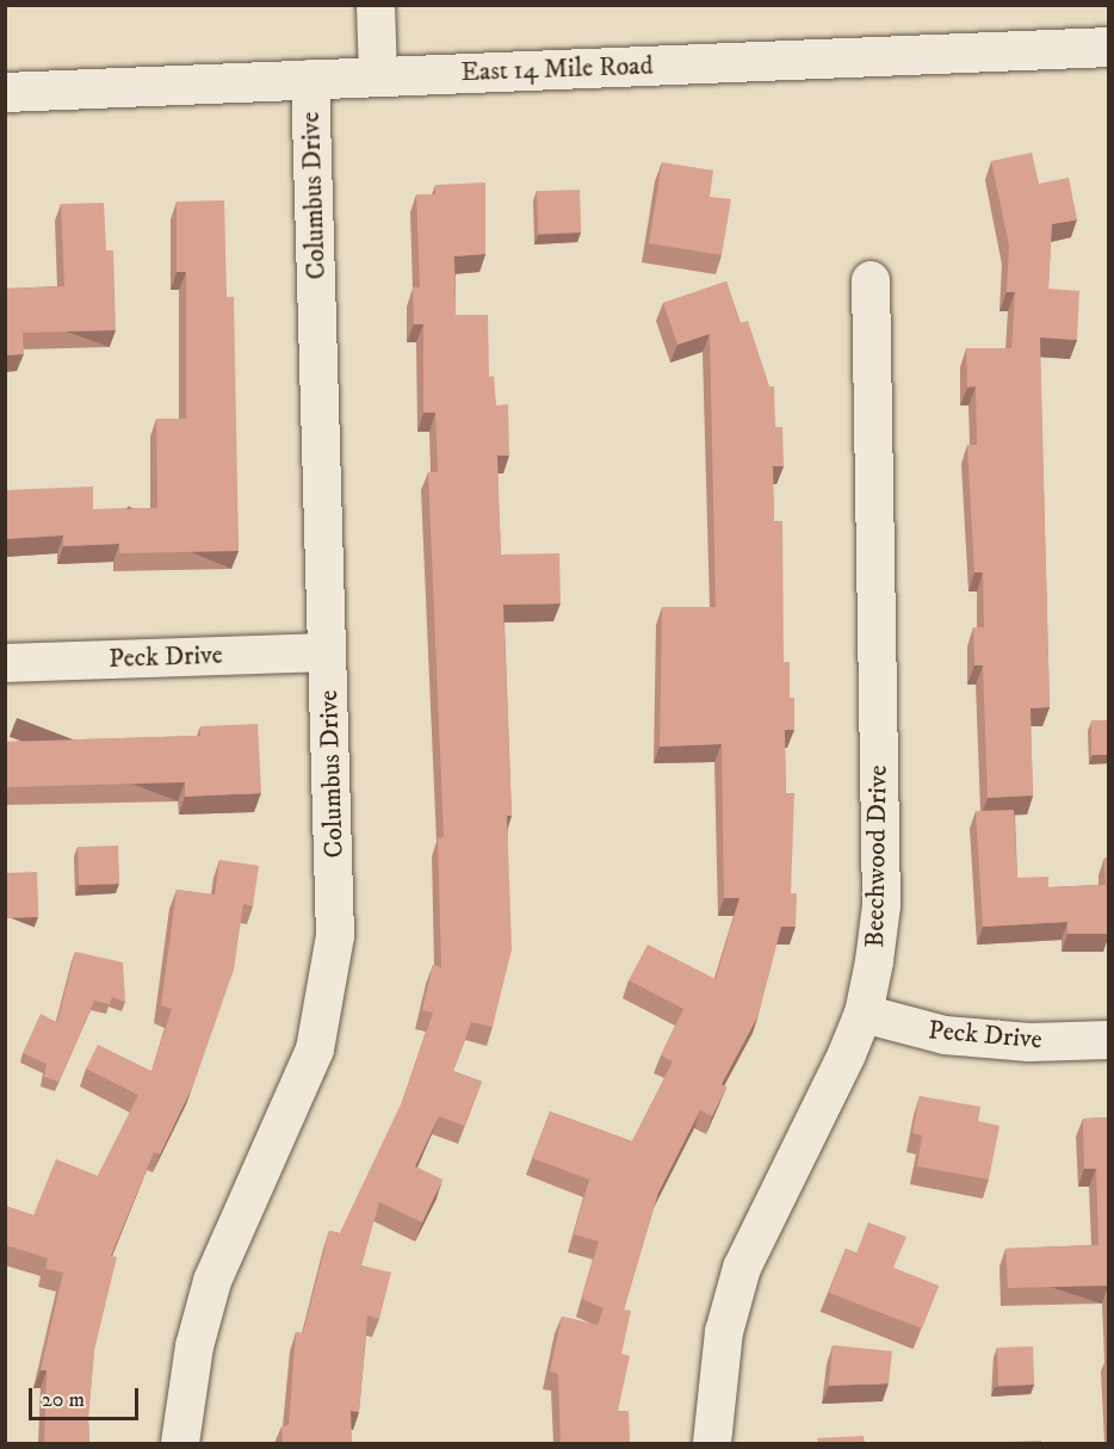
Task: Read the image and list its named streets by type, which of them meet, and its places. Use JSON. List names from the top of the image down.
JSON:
{
  "streets": {
    "main road": ["East 14 Mile Road"],
    "street": ["Columbus Drive", "Peck Drive", "Beechwood Drive"]
  },
  "crossings": [
    ["East 14 Mile Road", "Columbus Drive"],
    ["Columbus Drive", "Peck Drive"],
    ["Peck Drive", "Beechwood Drive"]
  ],
  "scale_bar": "20 m"
}
